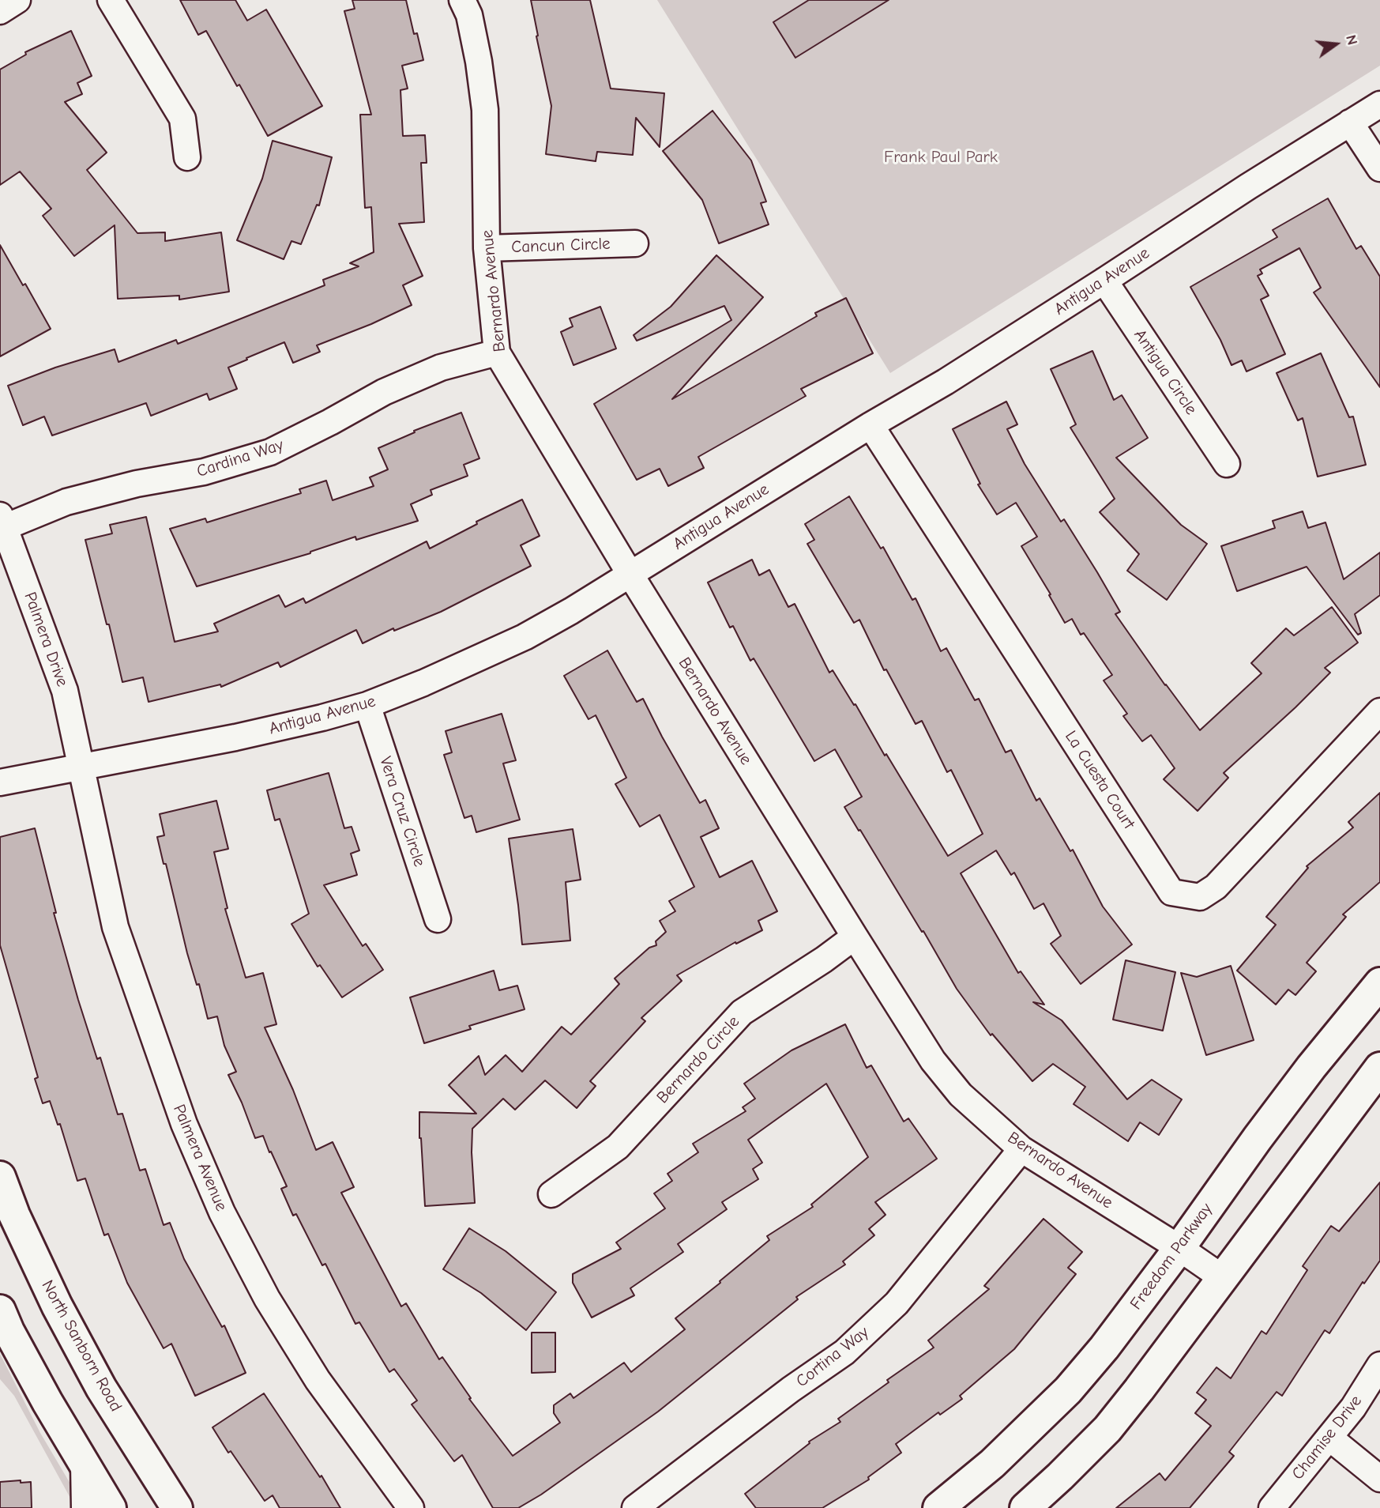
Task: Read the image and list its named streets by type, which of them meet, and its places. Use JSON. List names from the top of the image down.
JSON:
{
  "streets": {
    "main road": ["Freedom Parkway", "North Sanborn Road"],
    "street": [
      "Cancun Circle",
      "Antigua Avenue",
      "Bernardo Avenue",
      "Antigua Circle",
      "Cardina Way",
      "Palmera Drive",
      "La Cuesta Court",
      "Vera Cruz Circle",
      "Bernardo Circle",
      "Palmera Avenue",
      "Cortina Way",
      "Chamise Drive"
    ]
  },
  "crossings": [
    ["Cancun Circle", "Bernardo Avenue"],
    ["Antigua Avenue", "Bernardo Avenue"],
    ["Antigua Avenue", "Antigua Circle"],
    ["Antigua Avenue", "Palmera Drive"],
    ["Antigua Avenue", "La Cuesta Court"],
    ["Antigua Avenue", "Vera Cruz Circle"],
    ["Antigua Avenue", "Palmera Avenue"],
    ["Bernardo Avenue", "Cardina Way"],
    ["Bernardo Avenue", "Bernardo Circle"],
    ["Bernardo Avenue", "Freedom Parkway"],
    ["Bernardo Avenue", "Cortina Way"],
    ["Cardina Way", "Palmera Drive"],
    ["Palmera Drive", "Palmera Avenue"]
  ],
  "parks": ["Frank Paul Park"],
  "north": "right"
}
